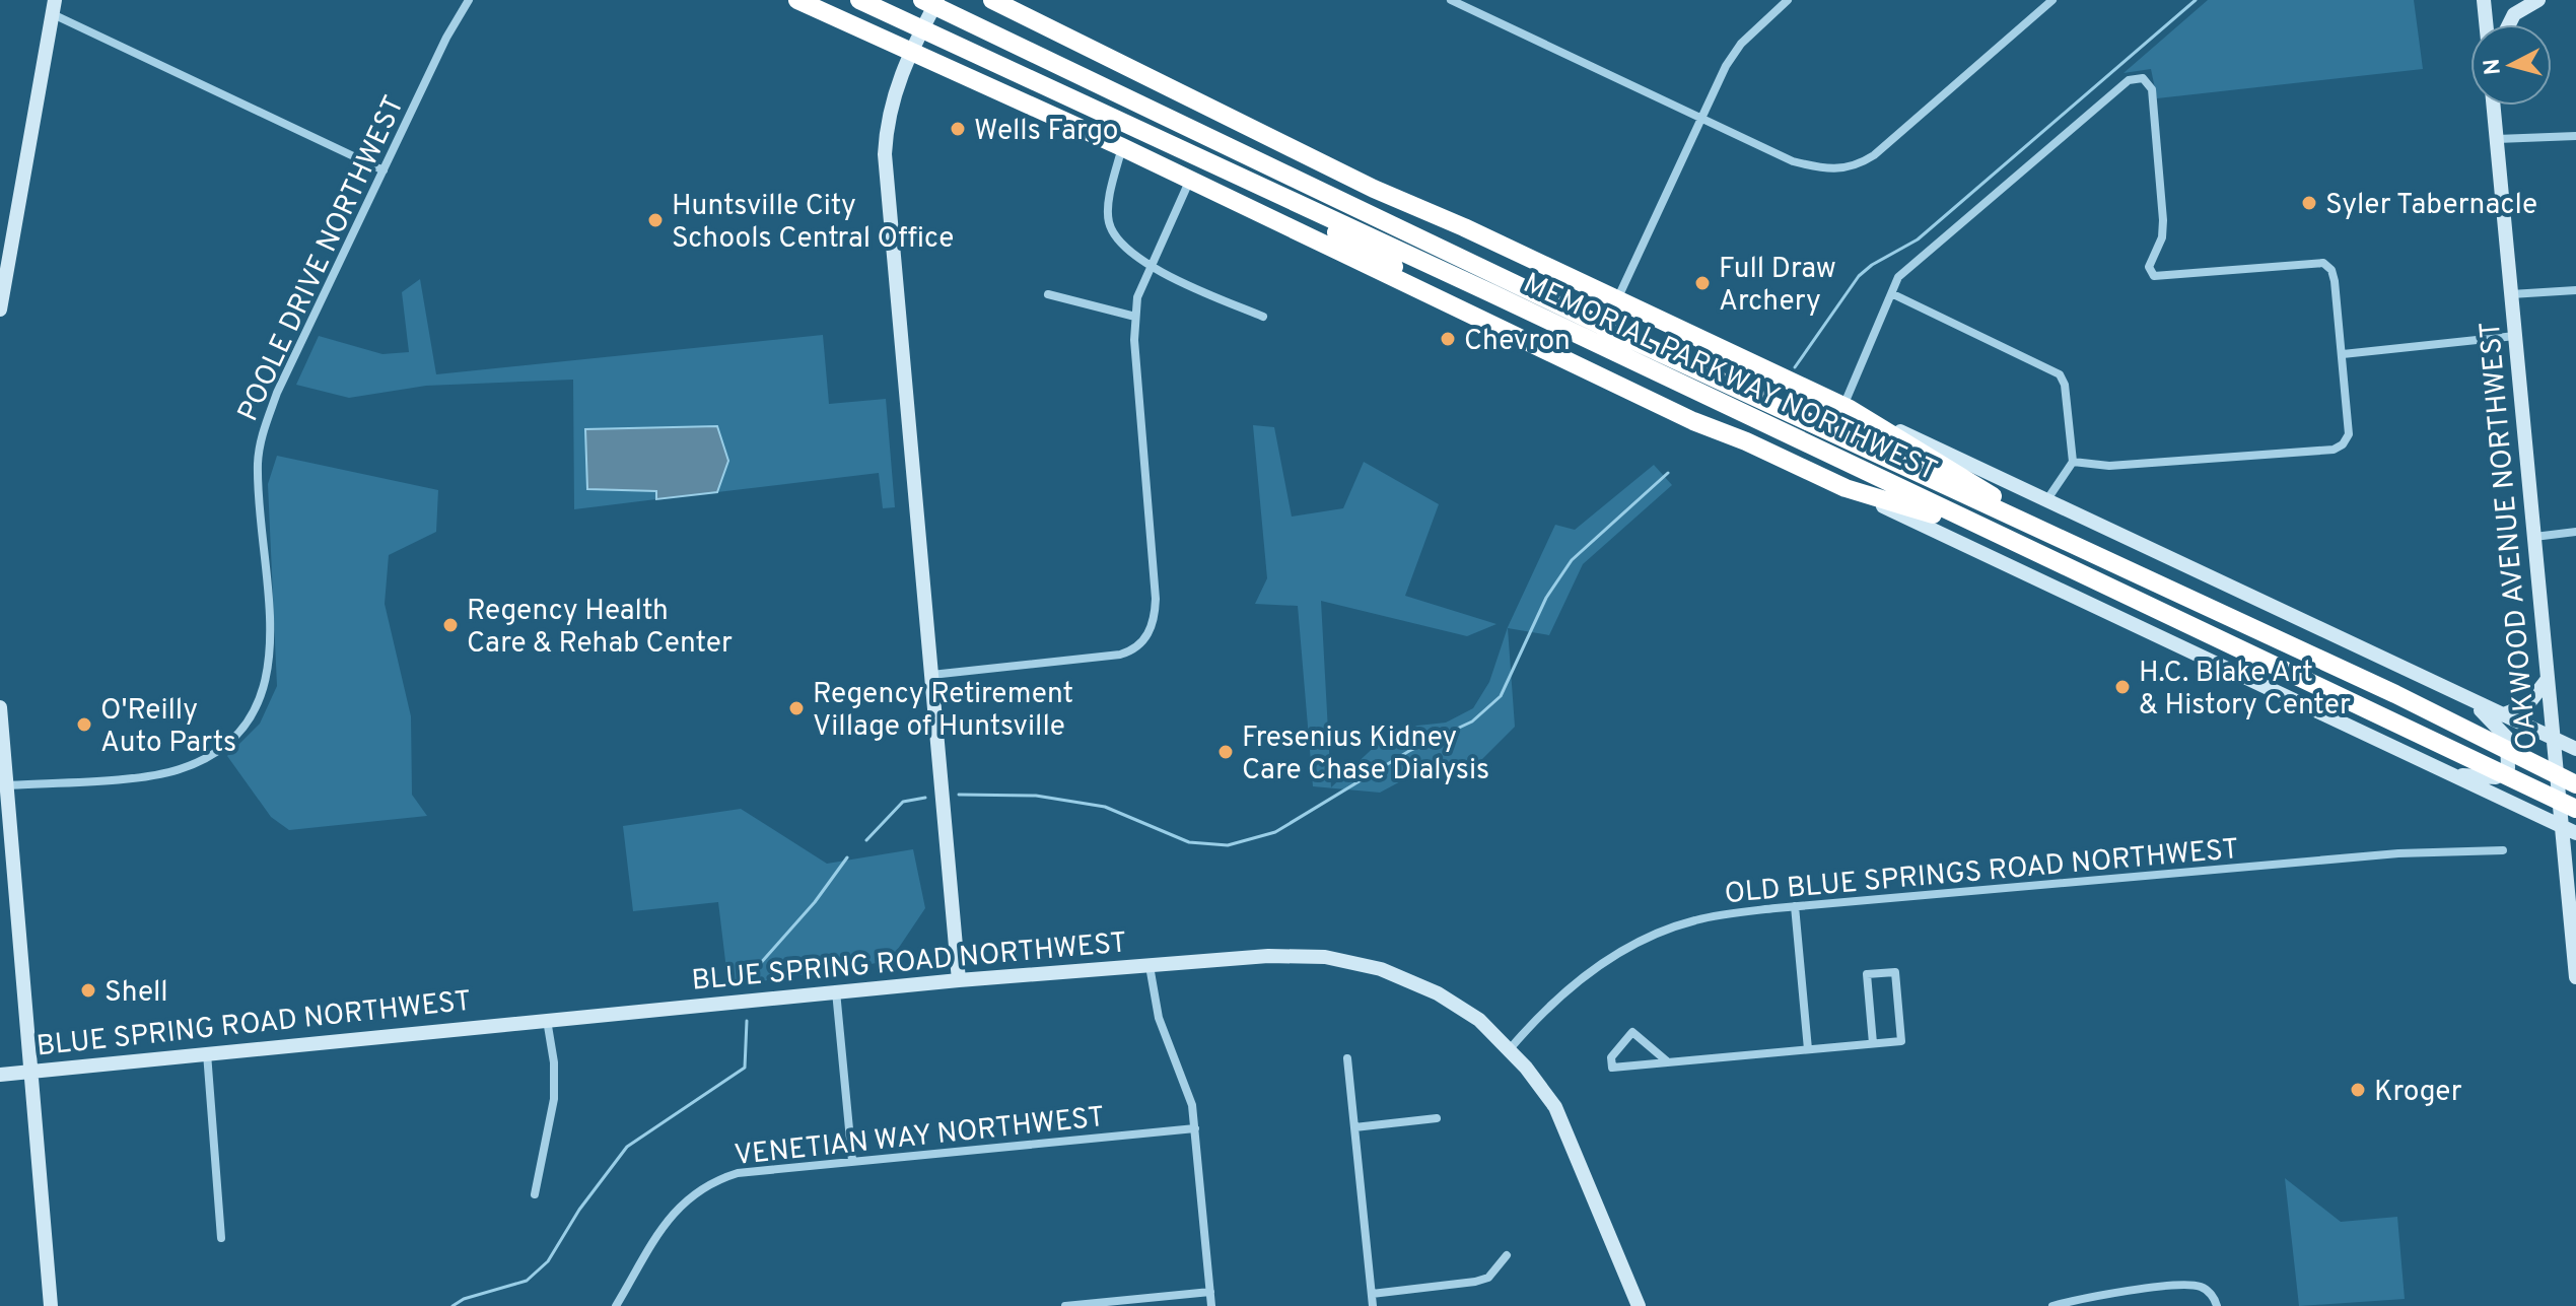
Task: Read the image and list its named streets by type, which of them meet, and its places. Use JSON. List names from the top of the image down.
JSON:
{
  "streets": {
    "highway": ["MEMORIAL PARKWAY NORTHWEST"],
    "street": [
      "POOLE DRIVE NORTHWEST",
      "OAKWOOD AVENUE NORTHWEST",
      "OLD BLUE SPRINGS ROAD NORTHWEST",
      "BLUE SPRING ROAD NORTHWEST",
      "VENETIAN WAY NORTHWEST"
    ]
  },
  "crossings": [
    ["OLD BLUE SPRINGS ROAD NORTHWEST", "BLUE SPRING ROAD NORTHWEST"]
  ],
  "places": [
    "Wells Fargo",
    "Syler Tabernacle",
    "Huntsville City Schools Central Office",
    "Full Draw Archery",
    "Chevron",
    "Regency Health Care & Rehab Center",
    "H.C. Blake Art & History Center",
    "Regency Retirement Village of Huntsville",
    "O'Reilly Auto Parts",
    "Fresenius Kidney Care Chase Dialysis",
    "Shell",
    "Kroger"
  ],
  "north": "left"
}
